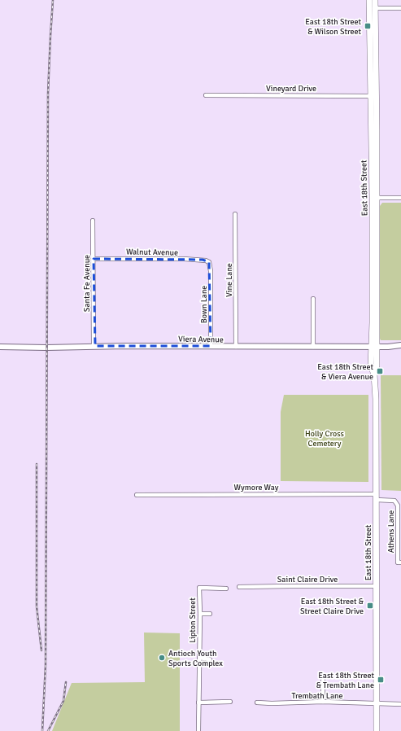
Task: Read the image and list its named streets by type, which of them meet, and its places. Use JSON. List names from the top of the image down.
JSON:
{
  "streets": {
    "main road": ["East 18th Street"],
    "street": [
      "Vineyard Drive",
      "Walnut Avenue",
      "Vine Lane",
      "Santa Fe Avenue",
      "Bown Lane",
      "Viera Avenue",
      "Wymore Way",
      "Athens Lane",
      "Saint Claire Drive",
      "Lipton Street",
      "Trembath Lane"
    ]
  },
  "crossings": [
    ["Vineyard Drive", "East 18th Street"],
    ["East 18th Street", "Viera Avenue"],
    ["East 18th Street", "Wymore Way"],
    ["East 18th Street", "Athens Lane"],
    ["East 18th Street", "Saint Claire Drive"],
    ["East 18th Street", "Trembath Lane"],
    ["Walnut Avenue", "Santa Fe Avenue"],
    ["Walnut Avenue", "Bown Lane"],
    ["Vine Lane", "Viera Avenue"],
    ["Santa Fe Avenue", "Viera Avenue"],
    ["Bown Lane", "Viera Avenue"],
    ["Wymore Way", "Athens Lane"]
  ],
  "parks": ["Holly Cross Cemetery"],
  "places": {
    "transit": [
      "East 18th Street & Wilson Street",
      "East 18th Street & Viera Avenue",
      "East 18th Street & Street Claire Drive",
      "East 18th Street & Trembath Lane"
    ],
    "other": ["Antioch Youth Sports Complex"]
  }
}
